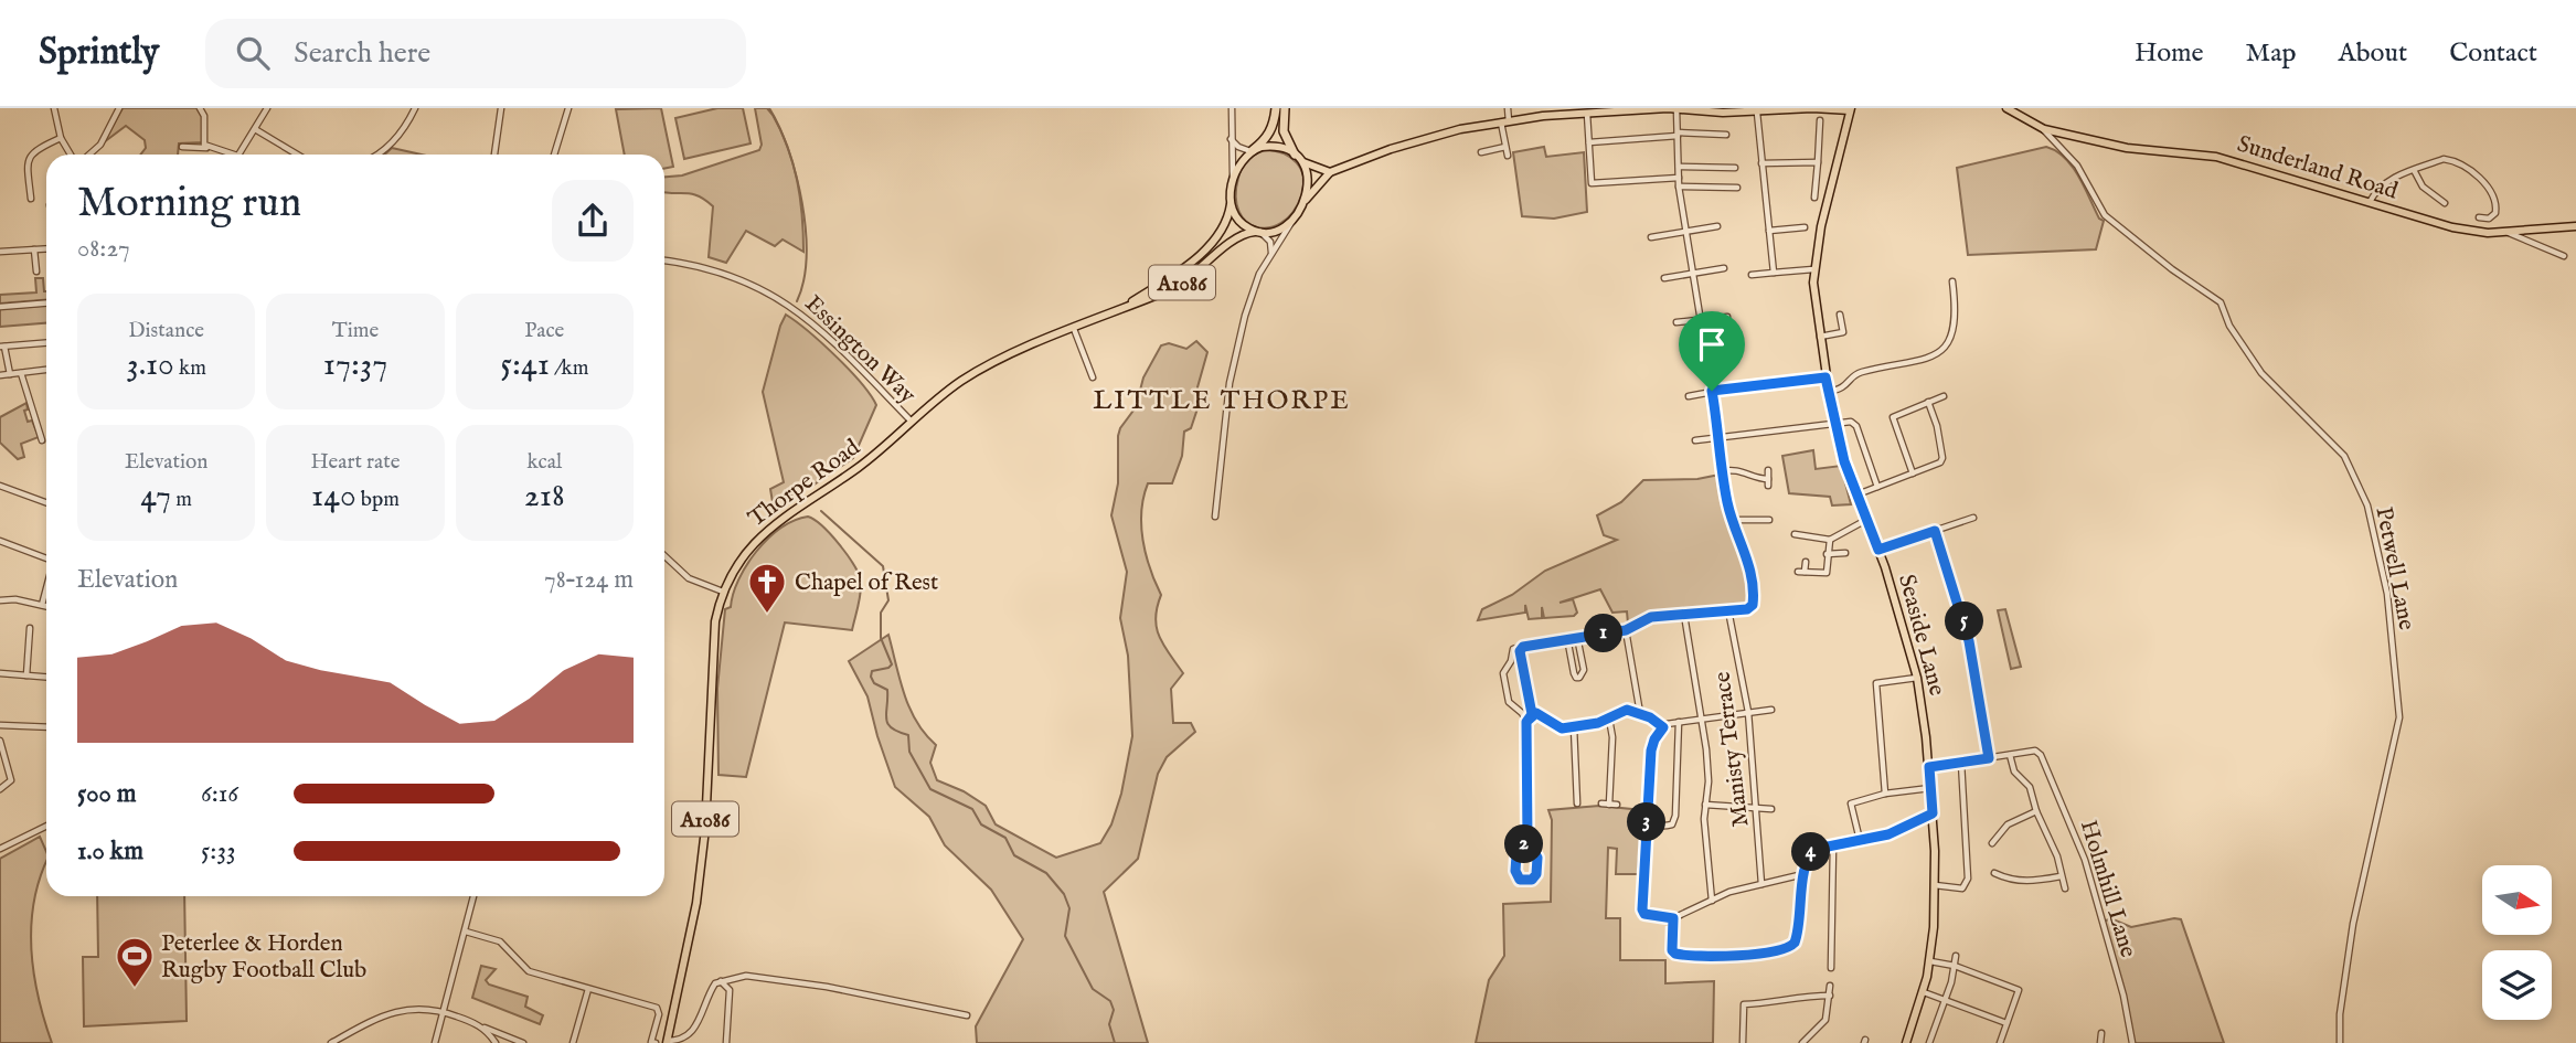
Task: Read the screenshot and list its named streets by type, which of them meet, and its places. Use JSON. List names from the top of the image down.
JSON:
{
  "streets": {
    "main road": [
      "Sunderland Road",
      "A1086",
      "Thorpe Road",
      "Seaside Lane"
    ],
    "street": [
      "Essington Way",
      "Petwell Lane",
      "Manisty Terrace",
      "Holmhill Lane"
    ]
  },
  "crossings": [
    ["Sunderland Road", "Petwell Lane"],
    ["Essington Way", "Thorpe Road"]
  ],
  "districts": ["LITTLE THORPE"],
  "places": {
    "church": ["Chapel of Rest"],
    "sports": ["Peterlee & Horden Rugby Football Club"]
  },
  "north": "right",
  "page": {
    "header": "Sprintly",
    "search": "Search here",
    "nav": [
      "Home",
      "Map",
      "About",
      "Contact"
    ],
    "heading": ["Morning run", "08:27"],
    "stats": [
      ["Distance", "3.10 km"],
      ["Time", "17:37"],
      ["Pace", "5:41 /km"],
      ["Elevation", "47 m"],
      ["Heart rate", "140 bpm"],
      ["kcal", "218"]
    ],
    "chart": ["Elevation", "78–124 m"],
    "pins": [
      "5",
      "1",
      "3",
      "2",
      "4"
    ],
    "list": [
      {
        "name": "500 m",
        "note": "6:16"
      },
      {
        "name": "1.0 km",
        "note": "5:33"
      }
    ]
  }
}
